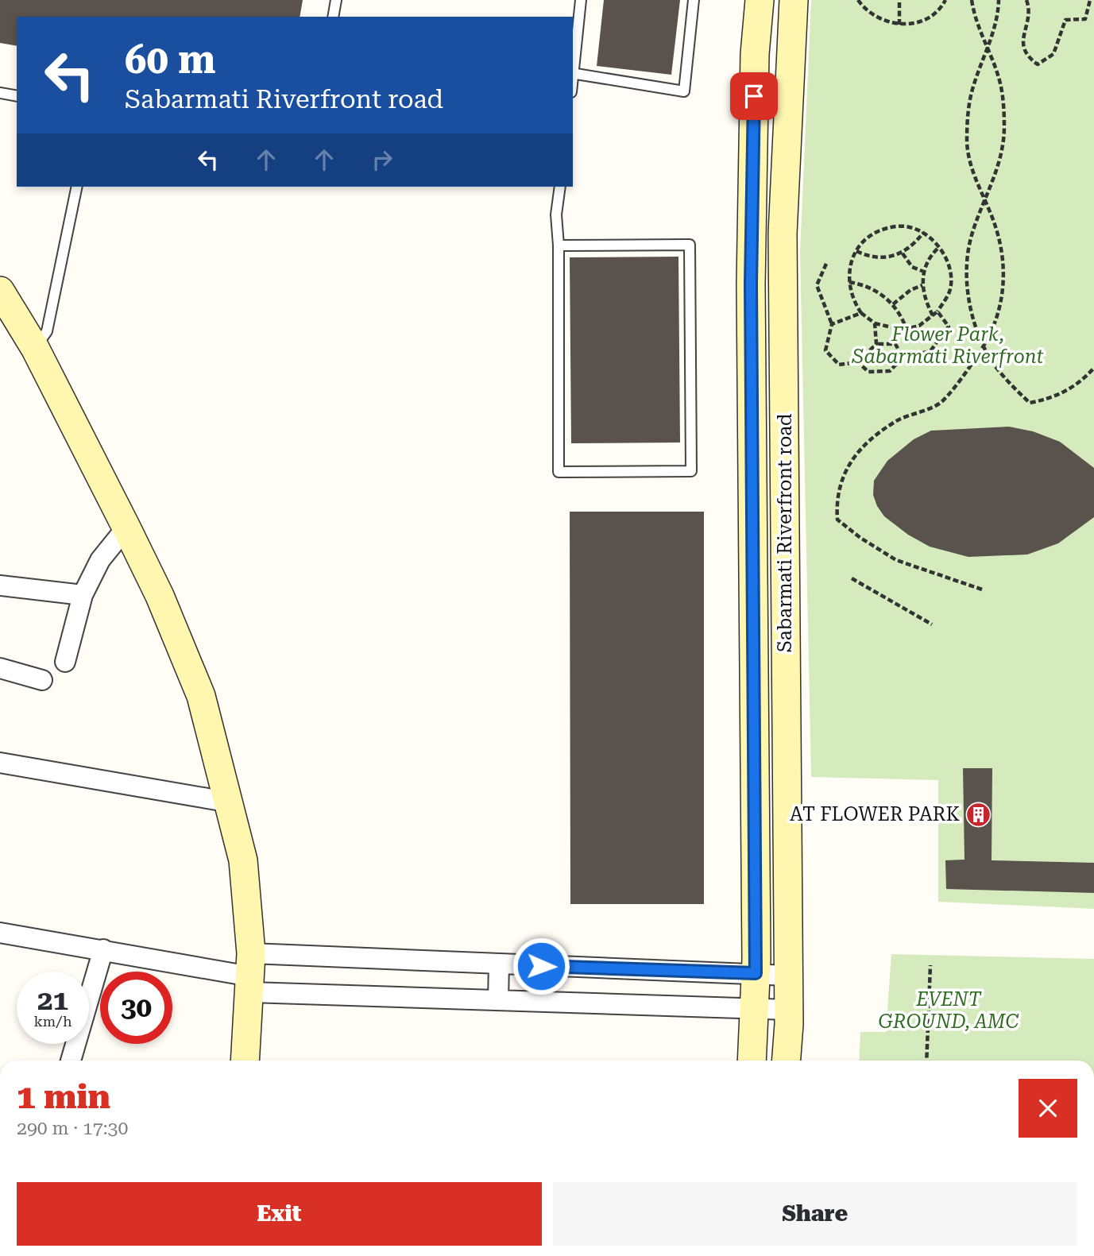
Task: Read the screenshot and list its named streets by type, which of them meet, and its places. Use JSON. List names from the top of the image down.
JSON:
{
  "streets": {
    "street": ["Sabarmati Riverfront road"]
  },
  "parks": ["Flower Park, Sabarmati Riverfront", "EVENT GROUND, AMC"],
  "places": {
    "building": ["AT FLOWER PARK"]
  },
  "page": {
    "turn": ["60 m", "Sabarmati Riverfront road"],
    "speed": "21 km/h",
    "limit": "30",
    "heading": ["1 min", "290 m · 17:30"],
    "buttons": ["Exit", "Share"]
  }
}
